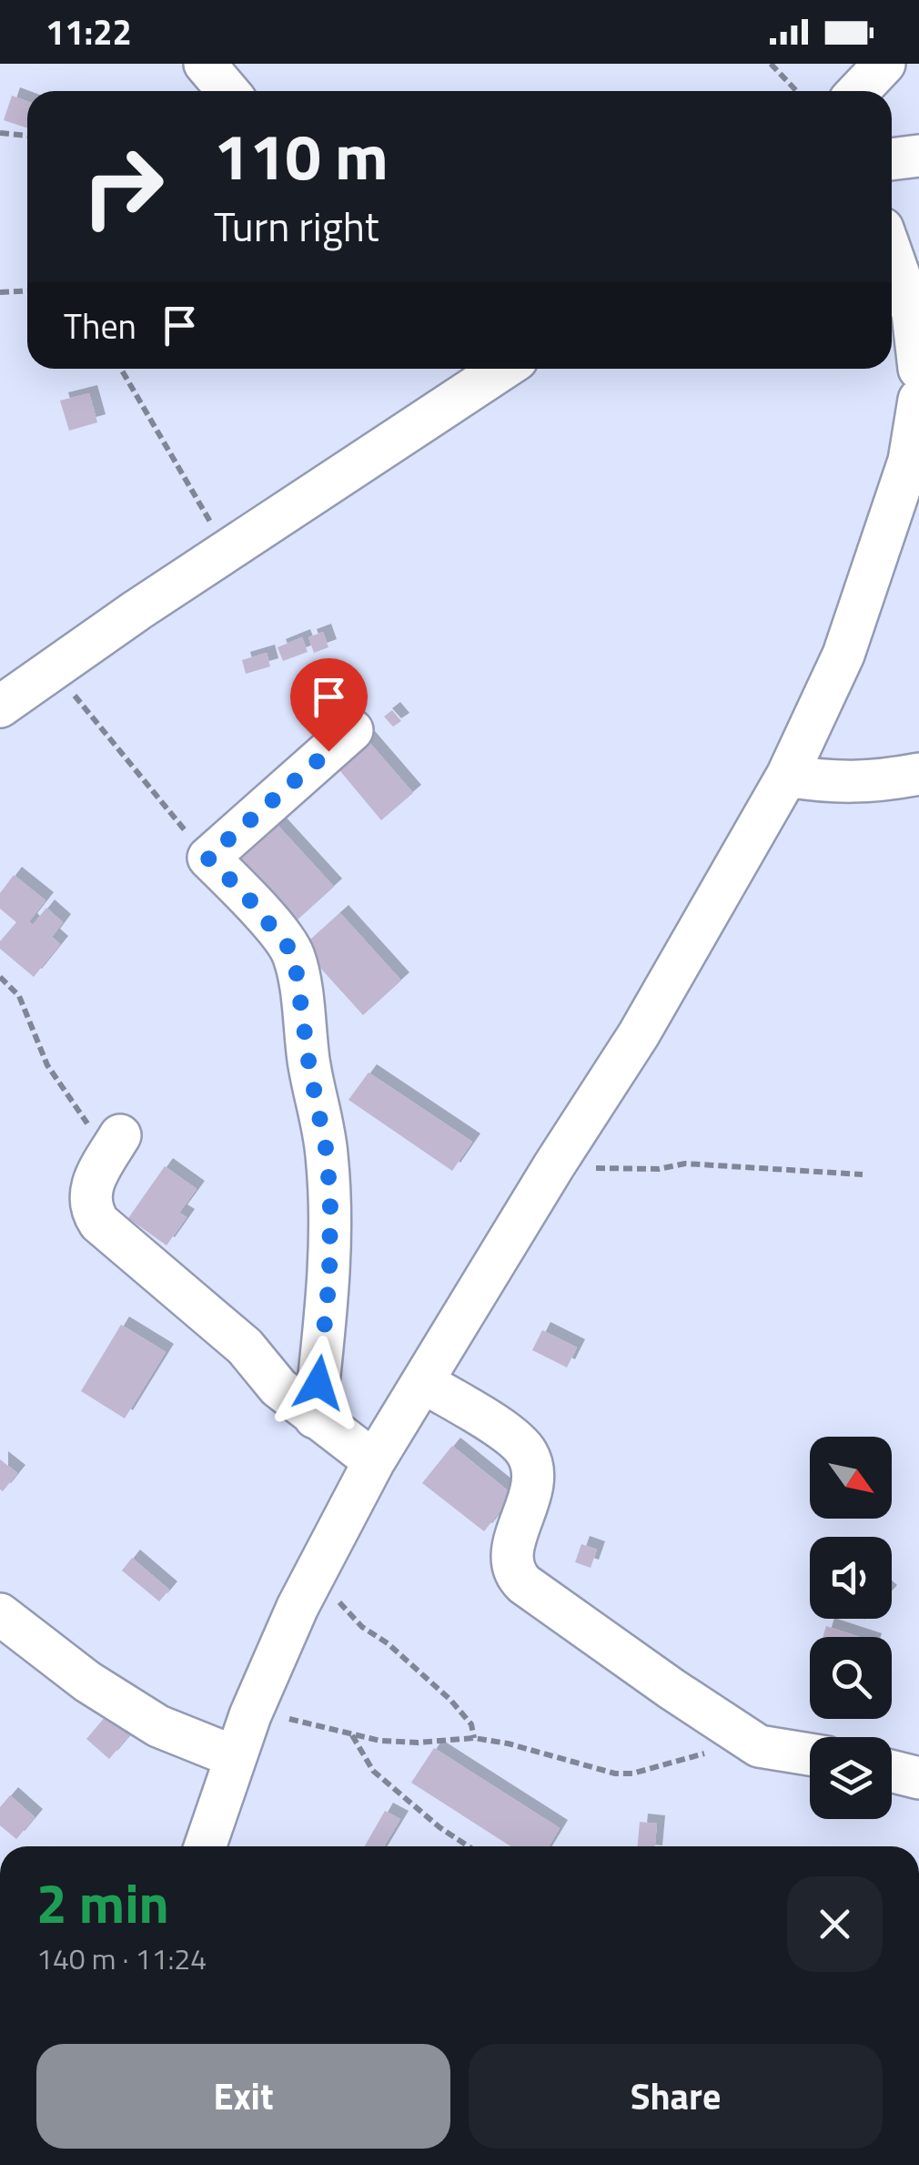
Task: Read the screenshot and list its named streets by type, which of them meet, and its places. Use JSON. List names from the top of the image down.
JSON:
{
  "north": "bottom right",
  "page": {
    "status": "11:22",
    "turn": ["110 m", "Turn right"],
    "then": "Then",
    "heading": ["2 min", "140 m · 11:24"],
    "buttons": ["Exit", "Share"]
  }
}
